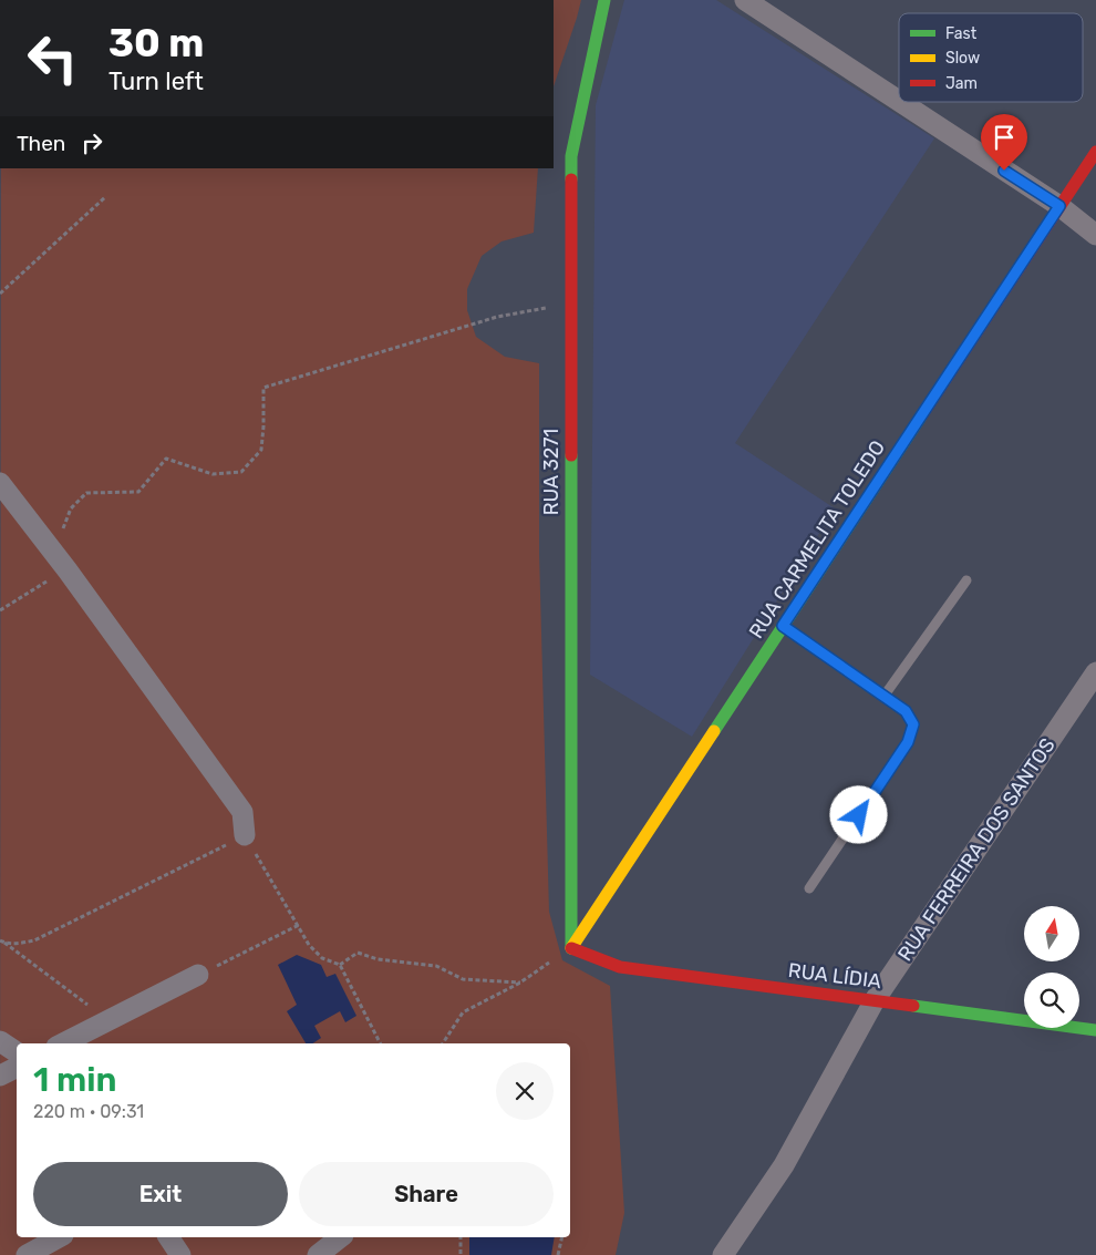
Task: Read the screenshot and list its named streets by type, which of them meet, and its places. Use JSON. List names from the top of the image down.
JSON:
{
  "streets": {
    "street": [
      "RUA 3271",
      "RUA CARMELITA TOLEDO",
      "RUA FERREIRA DOS SANTOS",
      "RUA LÍDIA"
    ]
  },
  "crossings": [
    ["RUA 3271", "RUA CARMELITA TOLEDO"],
    ["RUA 3271", "RUA LÍDIA"],
    ["RUA CARMELITA TOLEDO", "RUA LÍDIA"],
    ["RUA FERREIRA DOS SANTOS", "RUA LÍDIA"]
  ],
  "legend": ["Fast", "Slow", "Jam"],
  "north": "top",
  "page": {
    "turn": ["30 m", "Turn left"],
    "then": "Then",
    "heading": ["1 min", "220 m · 09:31"],
    "buttons": ["Exit", "Share"]
  }
}
